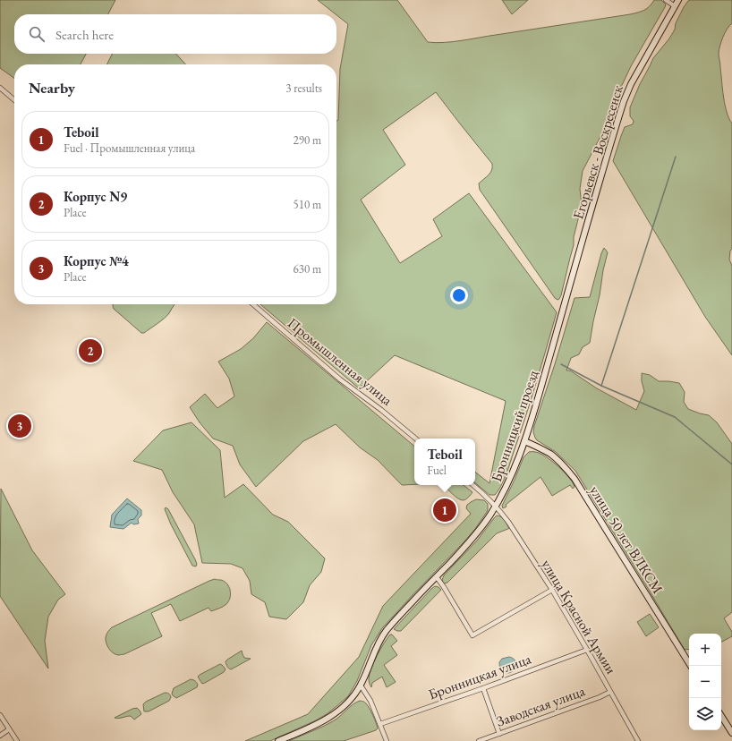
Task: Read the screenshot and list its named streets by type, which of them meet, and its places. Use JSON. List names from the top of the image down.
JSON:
{
  "streets": {
    "main road": ["Егорьевск - Воскресенск", "Бронницкий проезд", "улица 50 лет ВЛКСМ"],
    "street": [
      "Промышленная улица",
      "улица Красной Армии",
      "Бронницкая улица",
      "Заводская улица"
    ]
  },
  "crossings": [
    ["Егорьевск - Воскресенск", "Бронницкий проезд"],
    ["Бронницкий проезд", "улица 50 лет ВЛКСМ"],
    ["Бронницкий проезд", "улица Красной Армии"],
    ["улица Красной Армии", "Бронницкая улица"],
    ["улица Красной Армии", "Заводская улица"]
  ],
  "page": {
    "search": "Search here",
    "heading": ["Nearby", "3 results"],
    "list": [
      {
        "mark": "1",
        "name": "Teboil",
        "note": "Fuel · Промышленная улица",
        "value": "290 m"
      },
      {
        "mark": "2",
        "name": "Корпус N9",
        "note": "Place",
        "value": "510 m"
      },
      {
        "mark": "3",
        "name": "Корпус №4",
        "note": "Place",
        "value": "630 m"
      }
    ],
    "pins": ["2", "3", "1"],
    "popup": ["Teboil", "Fuel"],
    "map_buttons": ["+", "−"]
  }
}
